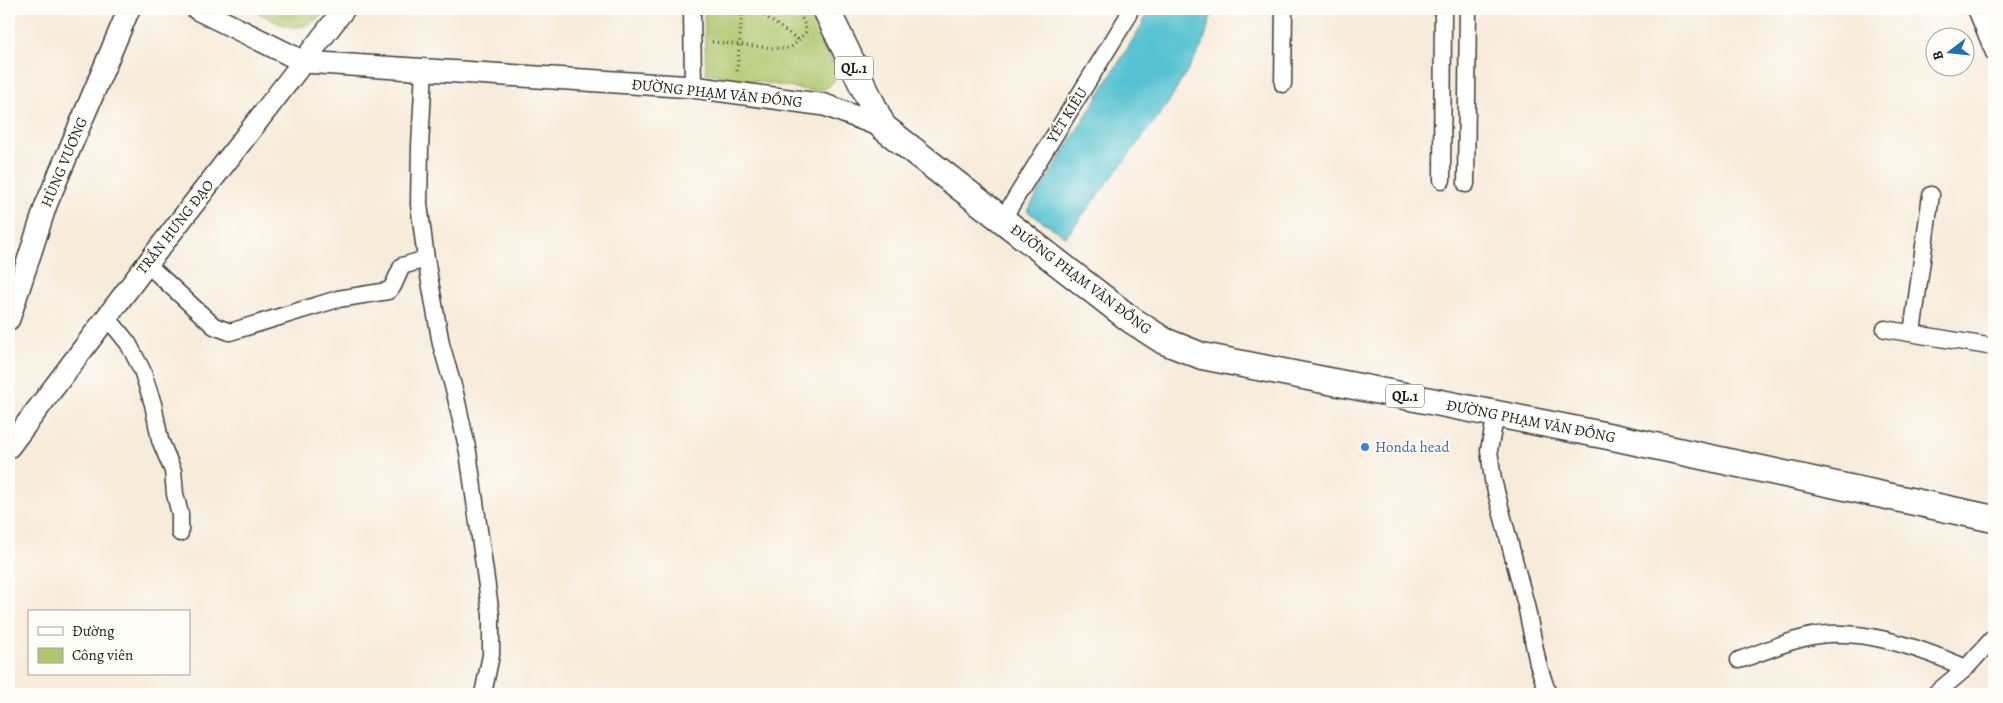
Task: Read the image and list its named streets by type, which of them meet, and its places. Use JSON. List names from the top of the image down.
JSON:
{
  "streets": {
    "main road": ["QL.1", "ĐƯỜNG PHẠM VĂN ĐỒNG"],
    "street": ["YẾT KIÊU", "HÙNG VƯƠNG", "TRẦN HƯNG ĐẠO"]
  },
  "crossings": [
    ["QL.1", "ĐƯỜNG PHẠM VĂN ĐỒNG"],
    ["ĐƯỜNG PHẠM VĂN ĐỒNG", "YẾT KIÊU"],
    ["ĐƯỜNG PHẠM VĂN ĐỒNG", "TRẦN HƯNG ĐẠO"]
  ],
  "places": ["Honda head"],
  "legend": ["Đường", "Công viên"],
  "north": "left"
}
